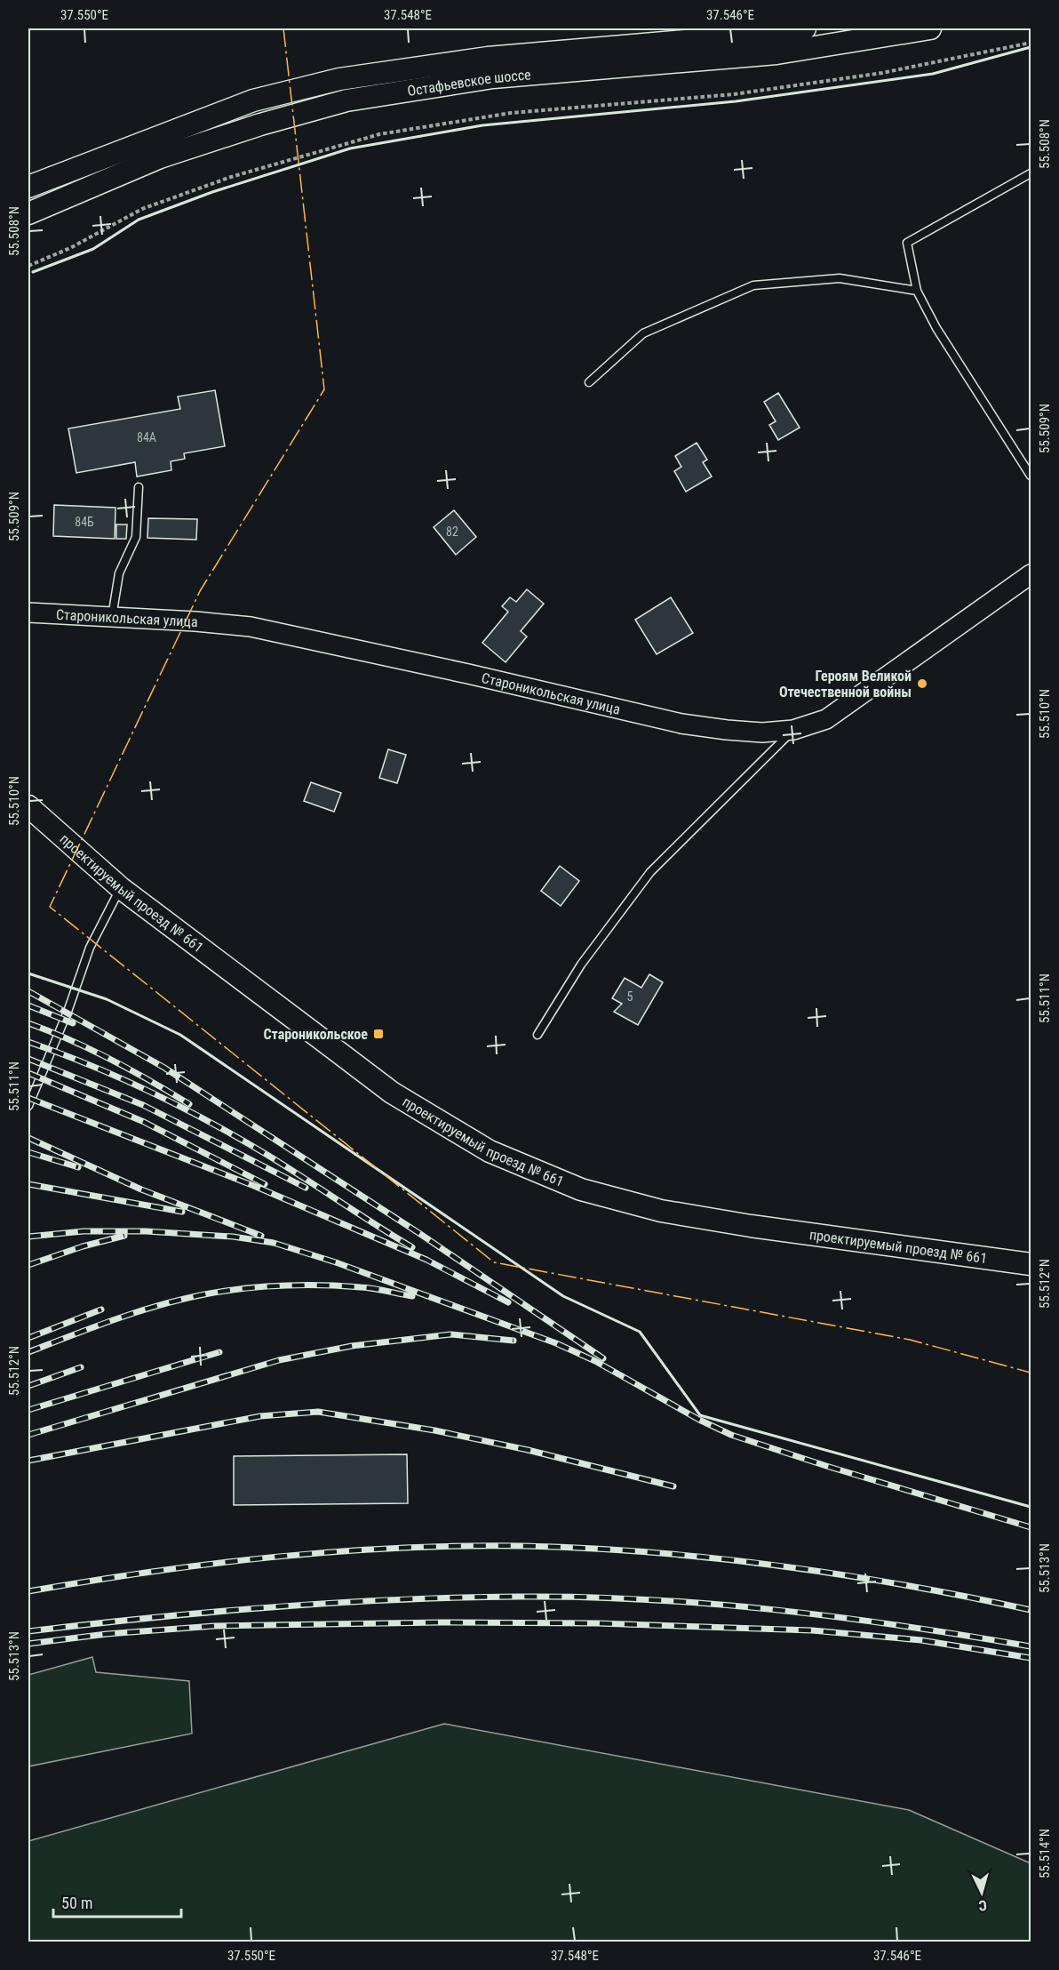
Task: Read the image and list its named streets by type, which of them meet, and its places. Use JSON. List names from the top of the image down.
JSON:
{
  "streets": {
    "main road": ["Остафьевское шоссе", "проектируемый проезд № 661"],
    "street": ["Староникольская улица"]
  },
  "places": {
    "other": ["Героям Великой Отечественной войны"],
    "transit": ["Староникольское"]
  },
  "house_numbers": [
    "84А",
    "84Б",
    "82",
    "5"
  ],
  "scale_bar": "50 m",
  "north": "bottom",
  "coordinates": [
    "37.550°E",
    "37.548°E",
    "37.546°E",
    "55.508°N",
    "55.509°N",
    "55.510°N",
    "55.511°N",
    "55.512°N",
    "55.513°N",
    "55.514°N"
  ]
}
